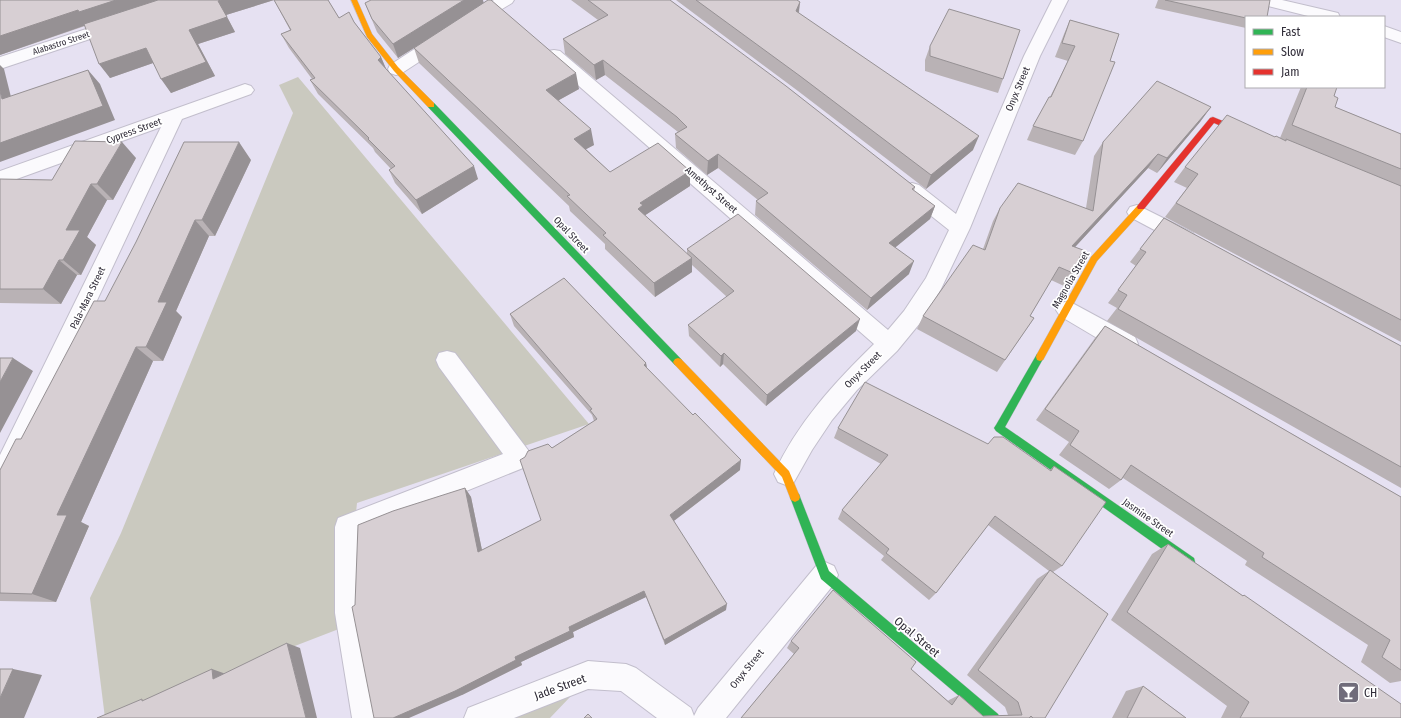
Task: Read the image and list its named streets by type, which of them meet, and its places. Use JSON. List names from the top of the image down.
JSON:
{
  "streets": {
    "street": [
      "Alabastro Street",
      "Onyx Street",
      "Cypress Street",
      "Amethyst Street",
      "Opal Street",
      "Magnolia Street",
      "Pala-Mara Street",
      "Jasmine Street",
      "Jade Street"
    ]
  },
  "crossings": [
    ["Onyx Street", "Amethyst Street"],
    ["Onyx Street", "Opal Street"],
    ["Cypress Street", "Pala-Mara Street"],
    ["Magnolia Street", "Jasmine Street"]
  ],
  "places": {
    "bar": ["CH"]
  },
  "legend": ["Fast", "Slow", "Jam"]
}
